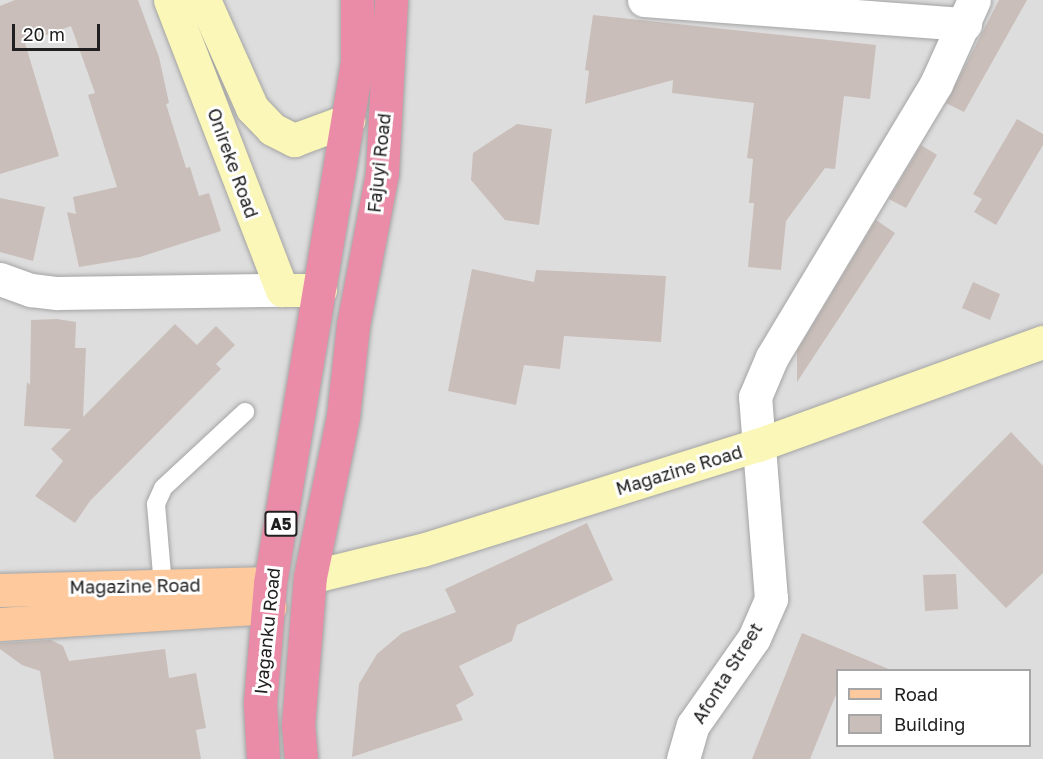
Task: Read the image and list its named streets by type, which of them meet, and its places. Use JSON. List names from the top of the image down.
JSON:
{
  "streets": {
    "highway": ["Fajuyi Road", "A5", "Iyaganku Road"],
    "main road": ["Onireke Road", "Magazine Road"],
    "street": ["Afonta Street"]
  },
  "crossings": [
    ["Onireke Road", "Fajuyi Road"],
    ["Fajuyi Road", "Iyaganku Road"],
    ["Magazine Road", "Iyaganku Road"],
    ["Magazine Road", "Afonta Street"]
  ],
  "legend": ["Road", "Building"],
  "scale_bar": "20 m"
}
